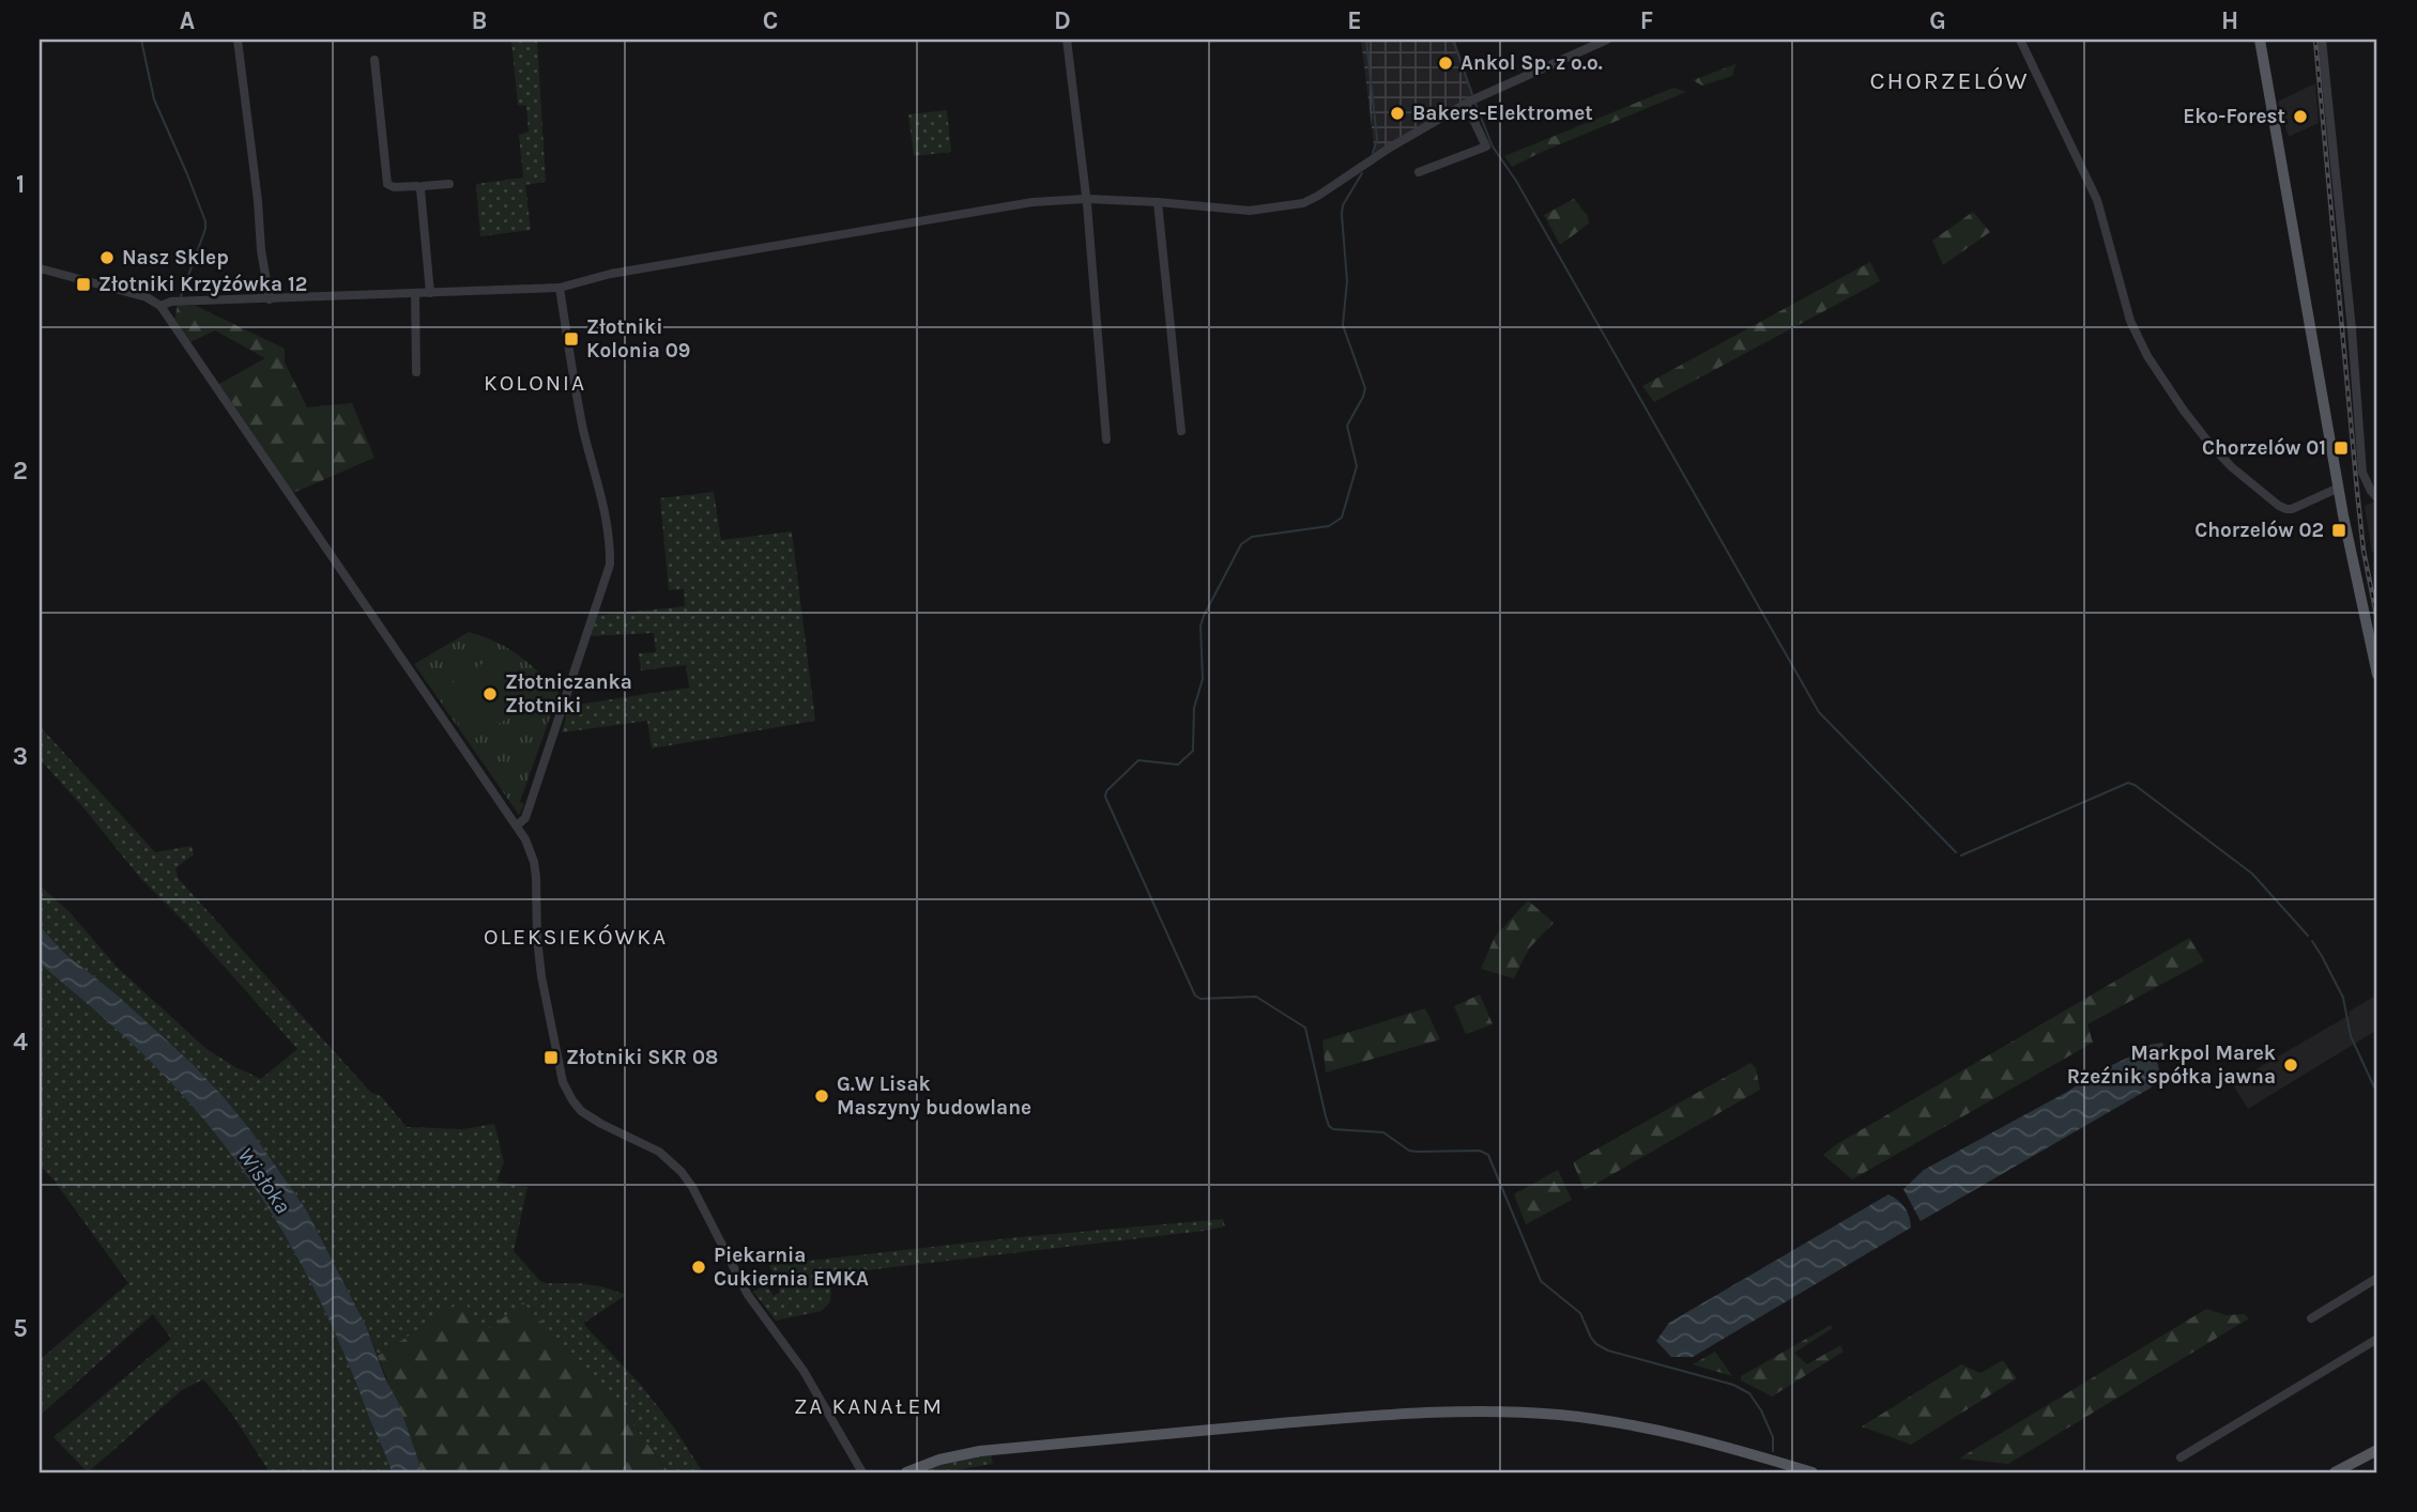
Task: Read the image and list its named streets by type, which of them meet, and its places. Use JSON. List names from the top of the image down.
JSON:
{
  "districts": [
    "CHORZELÓW",
    "KOLONIA",
    "OLEKSIEKÓWKA",
    "ZA KANAŁEM"
  ],
  "water": ["Wisłoka"],
  "places": {
    "other": [
      "Ankol Sp. z o.o.",
      "Bakers-Elektromet",
      "Eko-Forest",
      "Nasz Sklep",
      "Złotniczanka Złotniki",
      "Markpol Marek Rzeźnik spółka jawna",
      "G.W Lisak Maszyny budowlane",
      "Piekarnia Cukiernia EMKA"
    ],
    "transit": [
      "Złotniki Krzyżówka 12",
      "Złotniki Kolonia 09",
      "Chorzelów 01",
      "Chorzelów 02",
      "Złotniki SKR 08"
    ]
  },
  "grid": {
    "columns": [
      "A",
      "B",
      "C",
      "D",
      "E",
      "F",
      "G",
      "H"
    ],
    "rows": [
      "1",
      "2",
      "3",
      "4",
      "5"
    ]
  }
}
